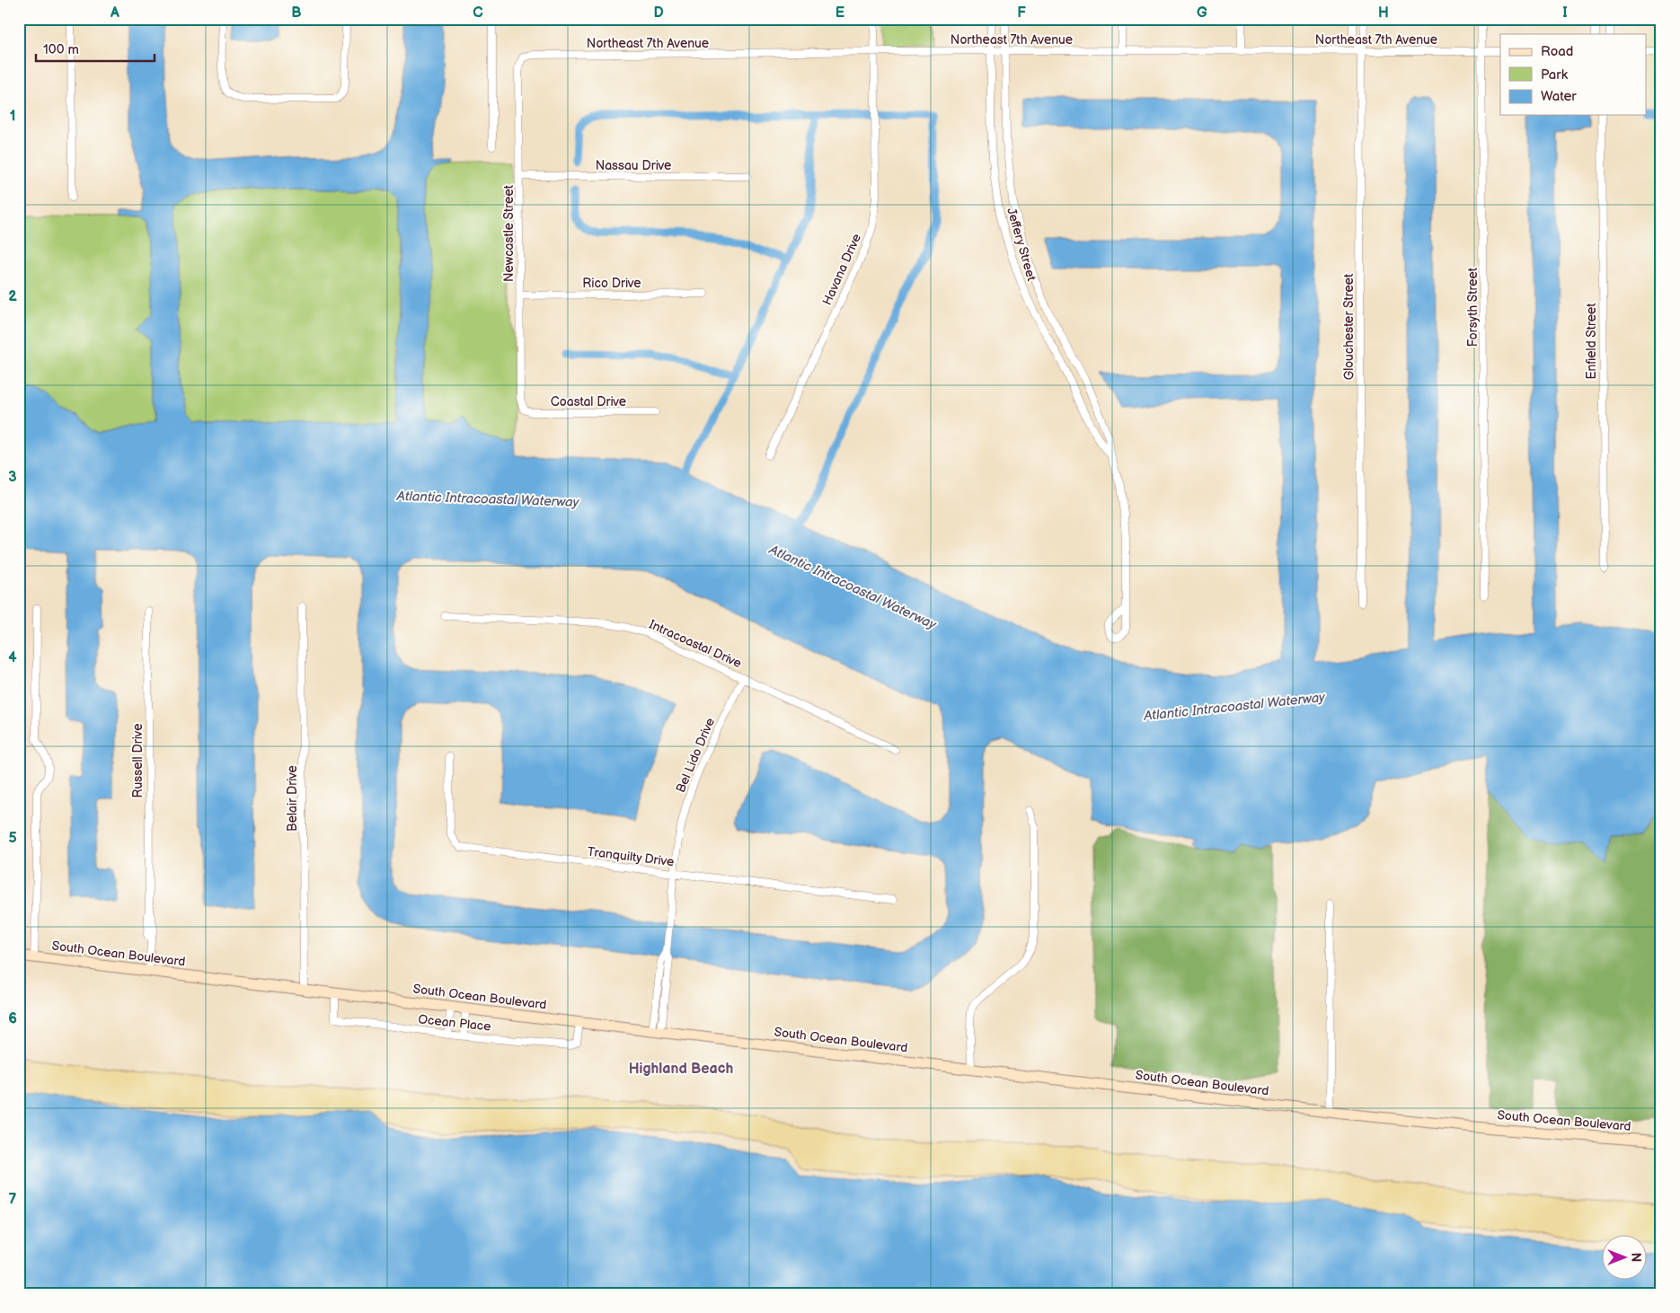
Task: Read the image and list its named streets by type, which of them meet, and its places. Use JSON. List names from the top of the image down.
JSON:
{
  "streets": {
    "main road": ["South Ocean Boulevard"],
    "street": [
      "Northeast 7th Avenue",
      "Nassau Drive",
      "Newcastle Street",
      "Jeffery Street",
      "Havana Drive",
      "Rico Drive",
      "Forsyth Street",
      "Glouchester Street",
      "Enfield Street",
      "Coastal Drive",
      "Intracoastal Drive",
      "Bel Lido Drive",
      "Russell Drive",
      "Belair Drive",
      "Tranquilty Drive",
      "Ocean Place"
    ]
  },
  "crossings": [
    ["Northeast 7th Avenue", "Newcastle Street"],
    ["Northeast 7th Avenue", "Jeffery Street"],
    ["Northeast 7th Avenue", "Havana Drive"],
    ["Northeast 7th Avenue", "Forsyth Street"],
    ["Northeast 7th Avenue", "Glouchester Street"],
    ["Nassau Drive", "Newcastle Street"],
    ["Newcastle Street", "Rico Drive"],
    ["Newcastle Street", "Coastal Drive"],
    ["Intracoastal Drive", "Bel Lido Drive"],
    ["Bel Lido Drive", "Tranquilty Drive"],
    ["Bel Lido Drive", "South Ocean Boulevard"],
    ["Russell Drive", "South Ocean Boulevard"],
    ["Belair Drive", "South Ocean Boulevard"],
    ["South Ocean Boulevard", "Ocean Place"]
  ],
  "districts": ["Highland Beach"],
  "water": ["Atlantic Intracoastal Waterway"],
  "legend": ["Road", "Park", "Water"],
  "scale_bar": "100 m",
  "north": "right",
  "grid": {
    "columns": [
      "A",
      "B",
      "C",
      "D",
      "E",
      "F",
      "G",
      "H",
      "I"
    ],
    "rows": [
      "1",
      "2",
      "3",
      "4",
      "5",
      "6",
      "7"
    ]
  }
}
